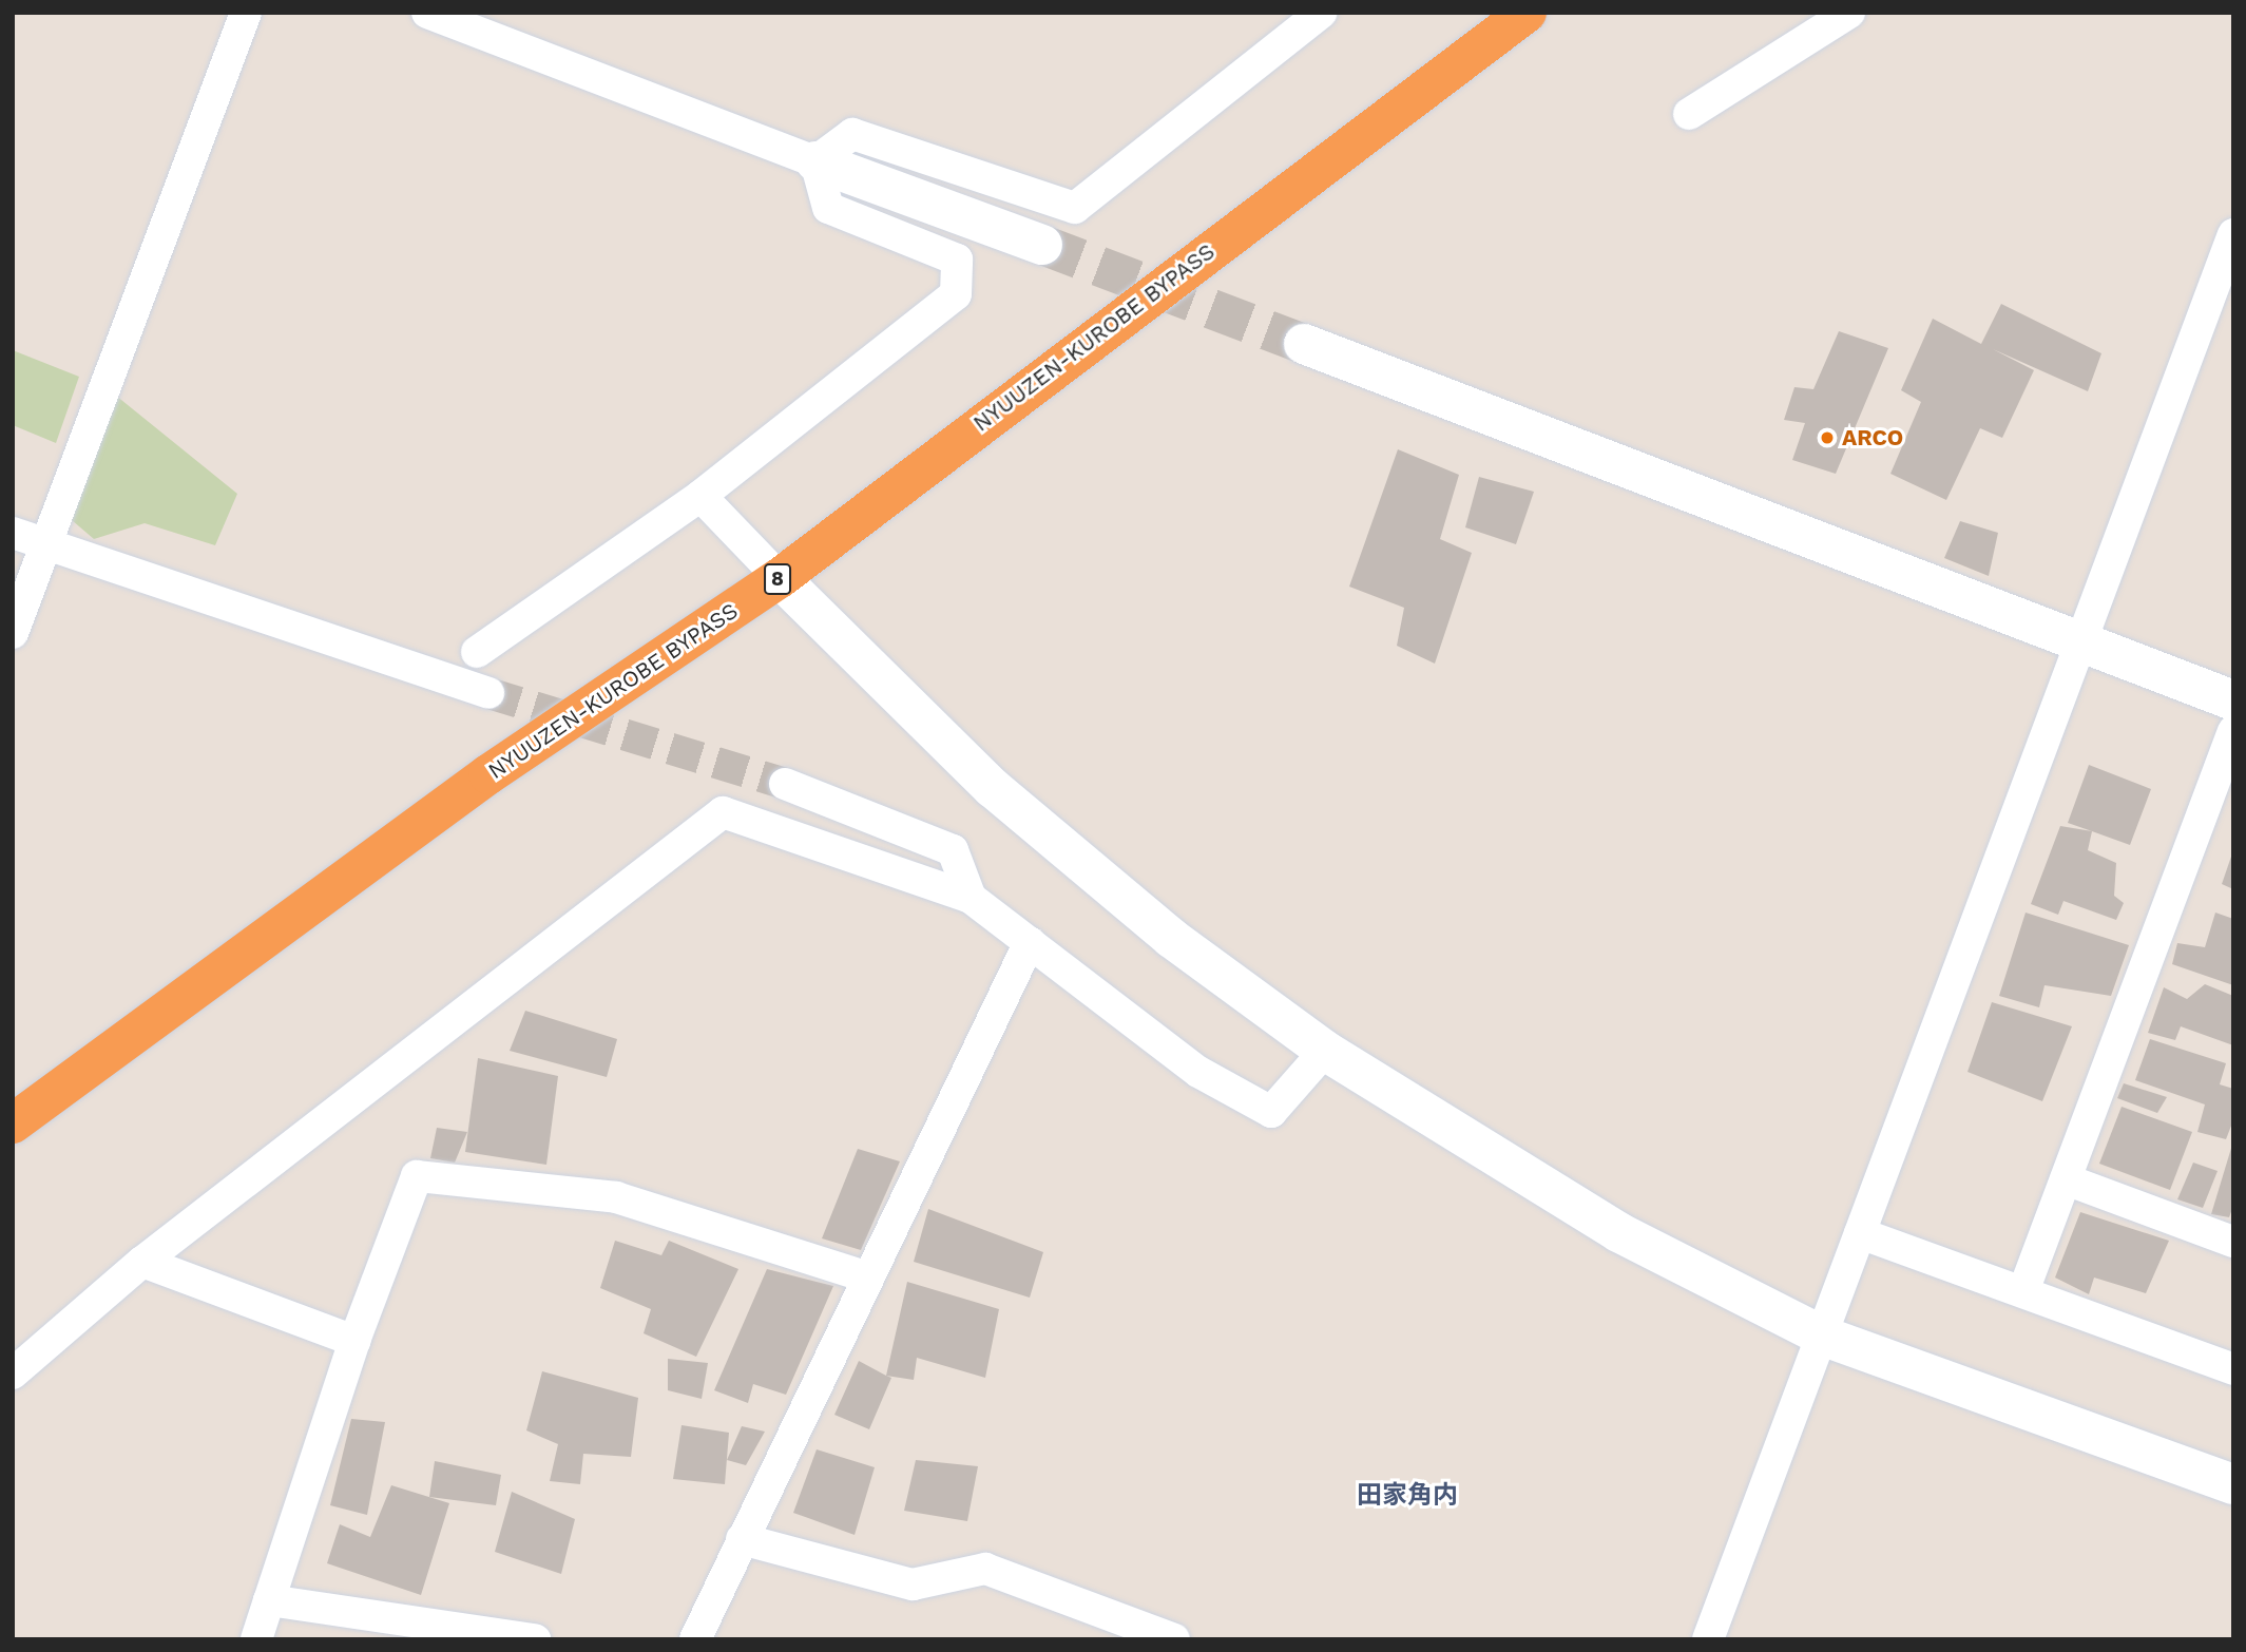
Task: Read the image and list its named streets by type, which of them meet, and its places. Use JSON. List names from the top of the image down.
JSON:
{
  "streets": {
    "highway": ["NYUUZEN-KUROBE BYPASS", "8"]
  },
  "districts": ["田家角内"],
  "places": ["ARCO"]
}
